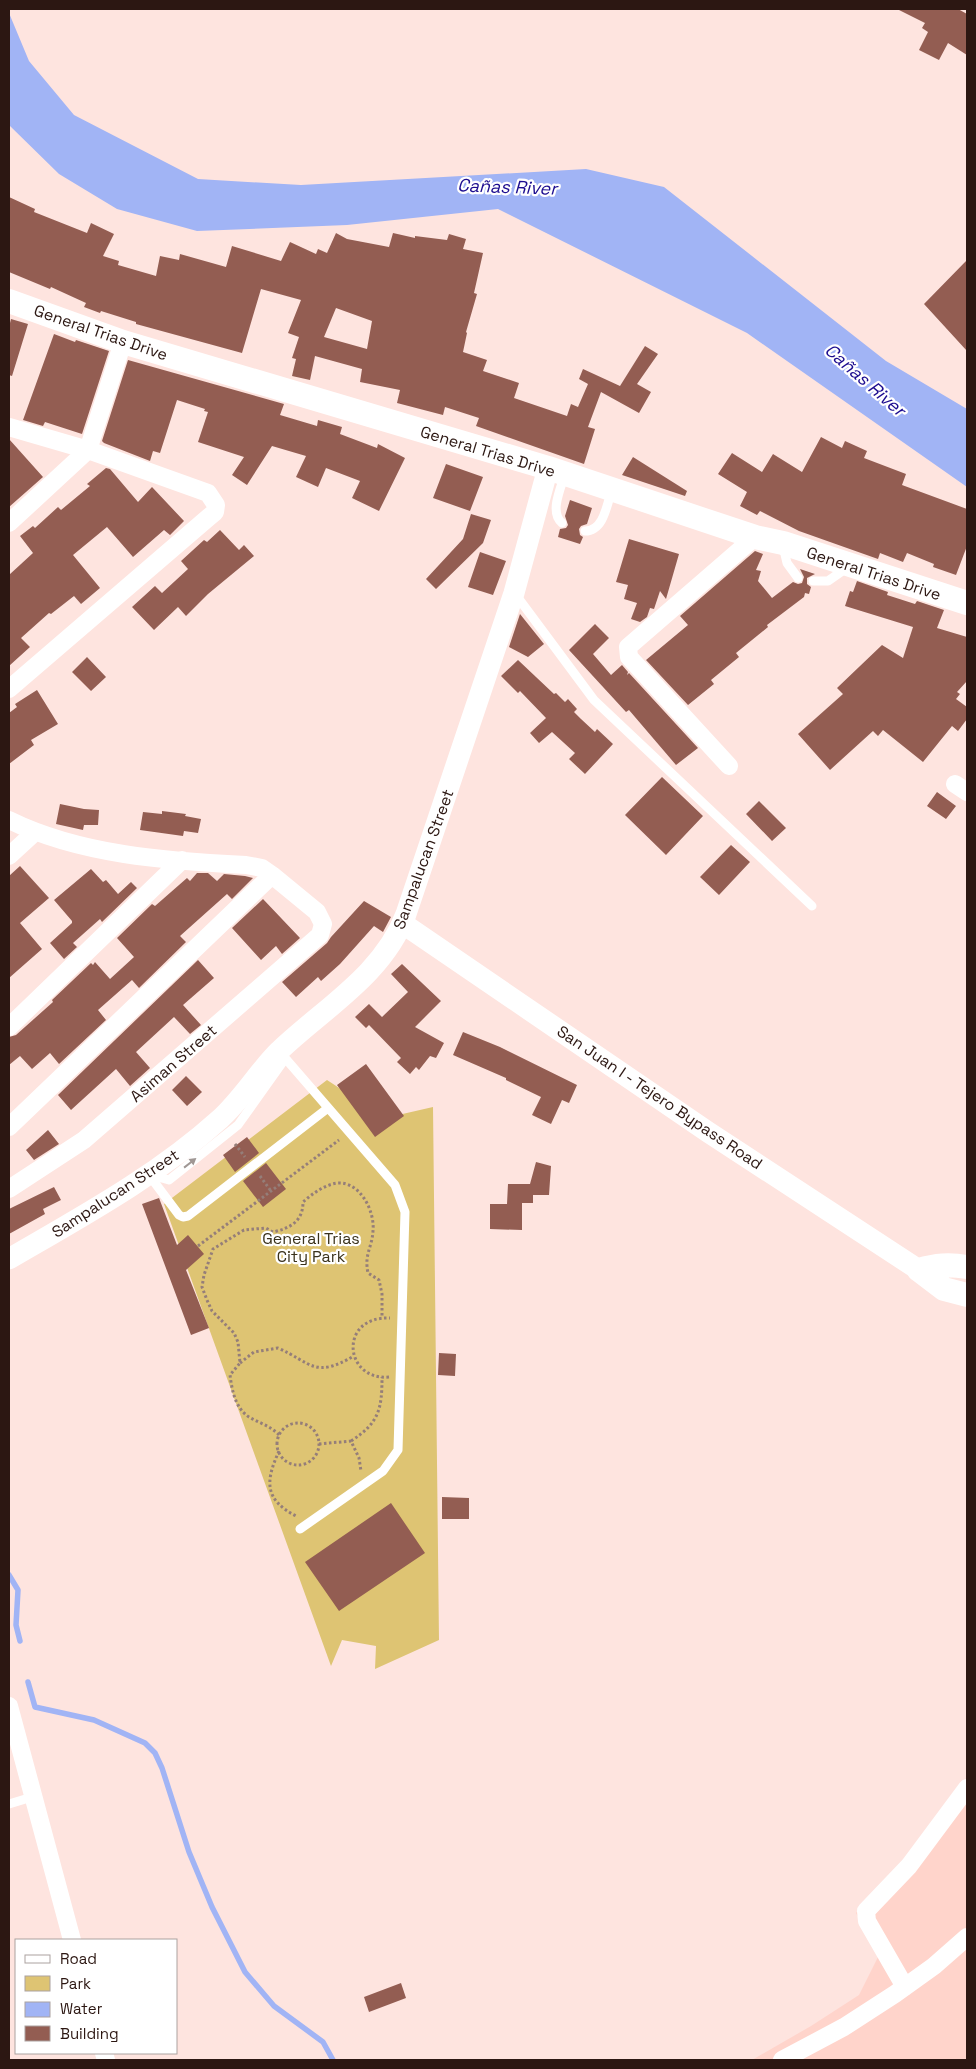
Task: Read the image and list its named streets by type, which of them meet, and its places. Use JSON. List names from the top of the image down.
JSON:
{
  "streets": {
    "main road": ["General Trias Drive"],
    "street": ["Sampalucan Street", "Asiman Street", "San Juan I - Tejero Bypass Road"]
  },
  "crossings": [
    ["General Trias Drive", "Sampalucan Street"],
    ["Sampalucan Street", "San Juan I - Tejero Bypass Road"]
  ],
  "water": ["Cañas River"],
  "parks": ["General Trias City Park"],
  "legend": [
    "Road",
    "Park",
    "Water",
    "Building"
  ]
}
